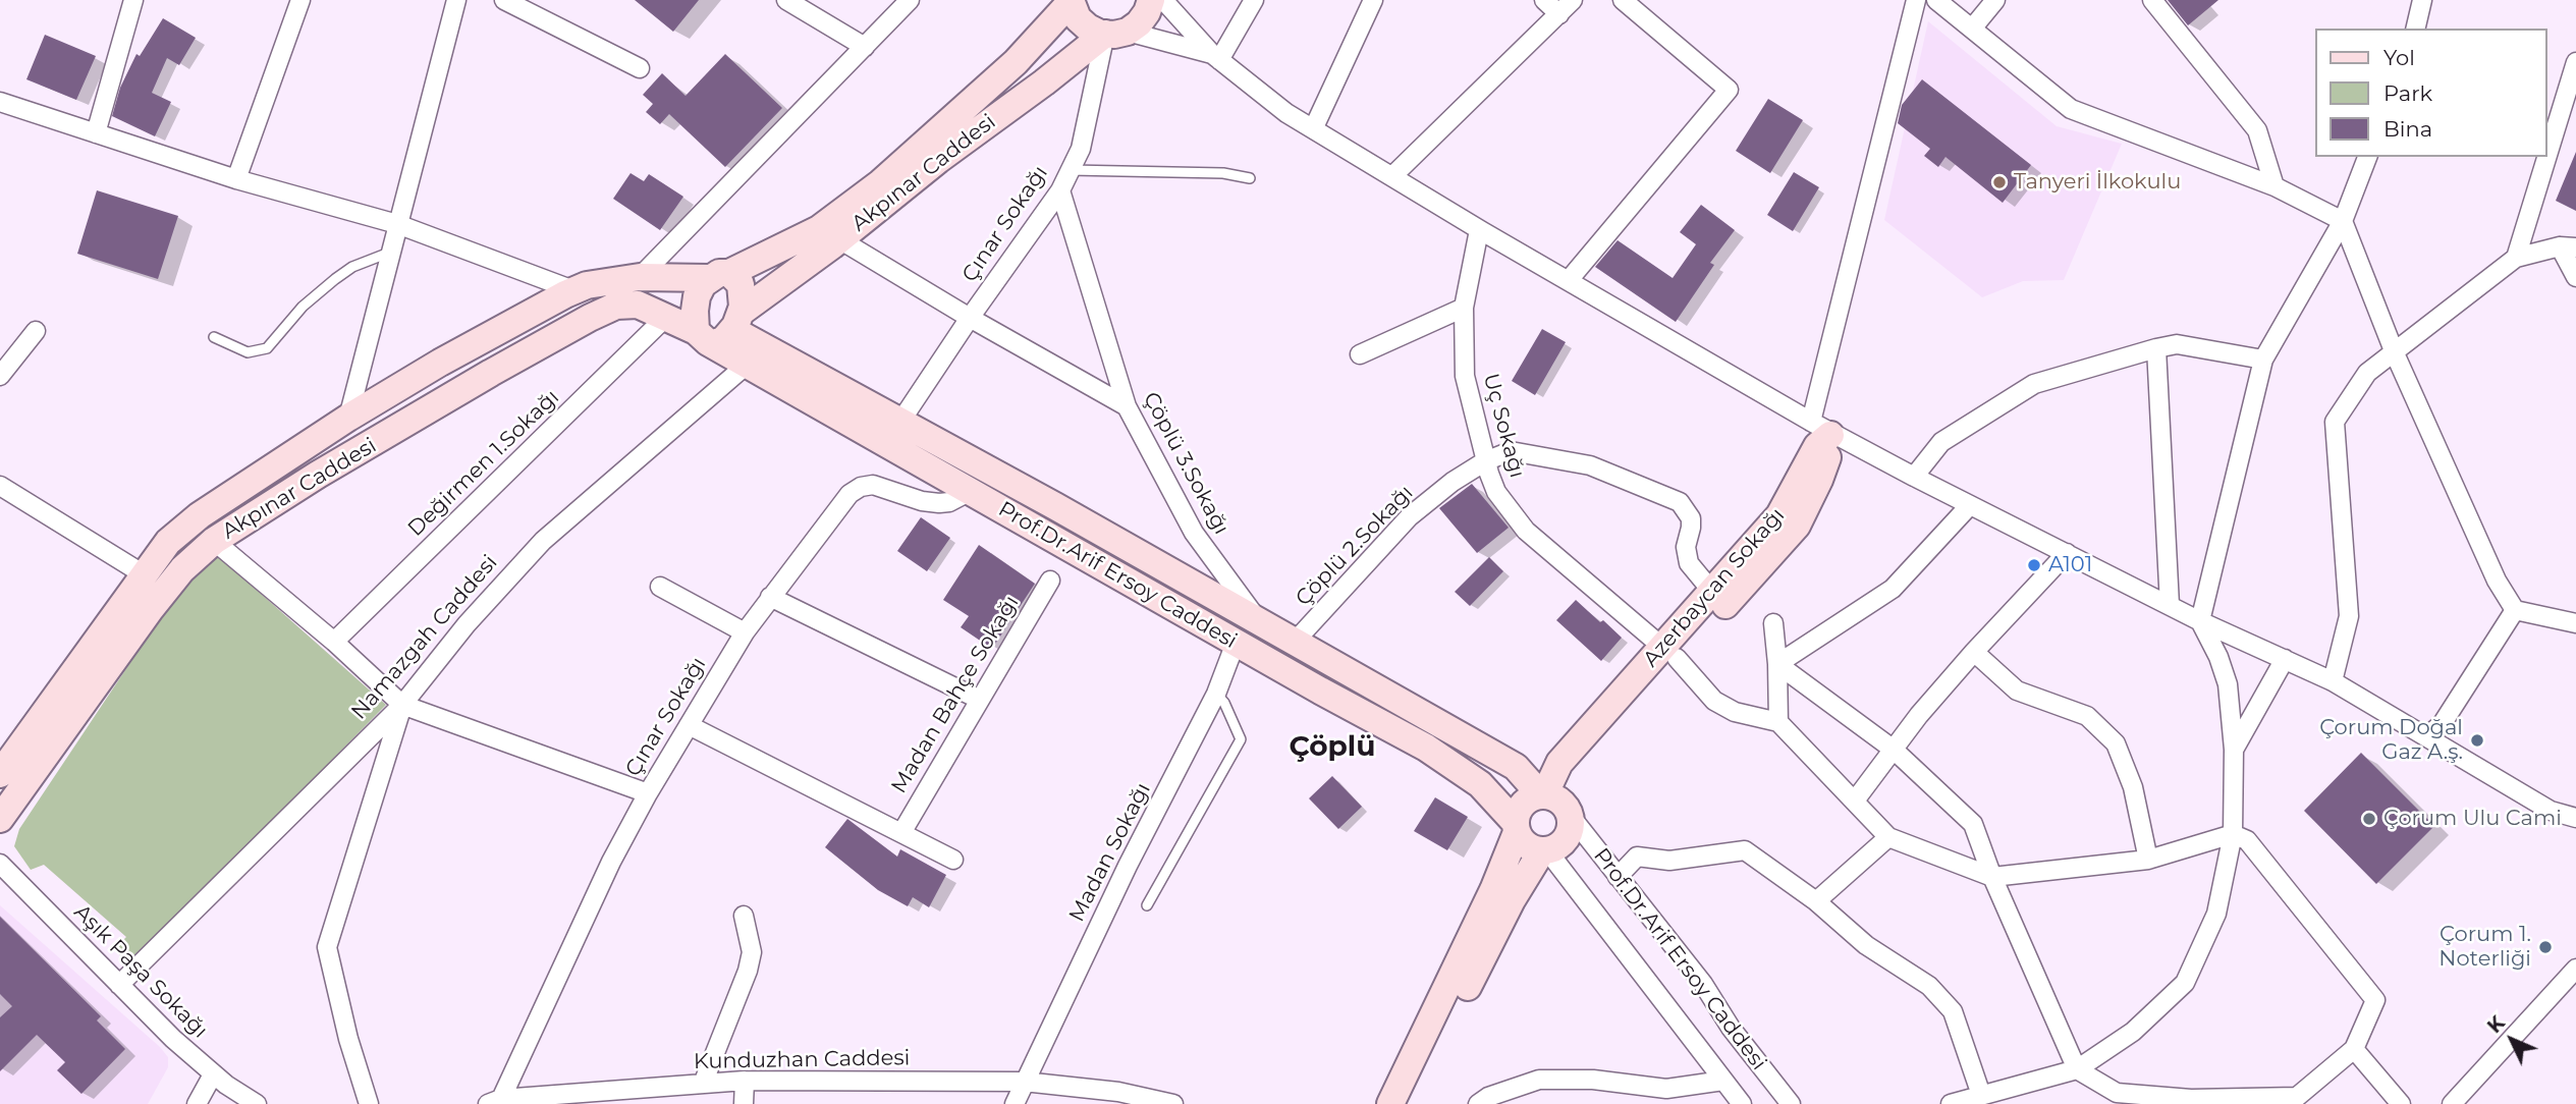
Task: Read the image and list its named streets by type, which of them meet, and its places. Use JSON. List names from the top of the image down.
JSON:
{
  "streets": {
    "street": [
      "Akpınar Caddesi",
      "Çınar Sokağı",
      "Uç Sokağı",
      "Değirmen 1.Sokağı",
      "Çöplü 3.Sokağı",
      "Çöplü 2.Sokağı",
      "Prof.Dr.Arif Ersoy Caddesi",
      "Azerbaycan Sokağı",
      "Namazgah Caddesi",
      "Madan Bahçe Sokağı",
      "Madan Sokağı",
      "Aşık Paşa Sokağı",
      "Kunduzhan Caddesi"
    ]
  },
  "crossings": [
    ["Akpınar Caddesi", "Çınar Sokağı"],
    ["Akpınar Caddesi", "Değirmen 1.Sokağı"],
    ["Akpınar Caddesi", "Prof.Dr.Arif Ersoy Caddesi"],
    ["Çınar Sokağı", "Çöplü 3.Sokağı"],
    ["Çınar Sokağı", "Prof.Dr.Arif Ersoy Caddesi"],
    ["Çınar Sokağı", "Kunduzhan Caddesi"],
    ["Uç Sokağı", "Çöplü 2.Sokağı"],
    ["Uç Sokağı", "Azerbaycan Sokağı"],
    ["Çöplü 3.Sokağı", "Prof.Dr.Arif Ersoy Caddesi"],
    ["Çöplü 2.Sokağı", "Prof.Dr.Arif Ersoy Caddesi"],
    ["Çöplü 2.Sokağı", "Azerbaycan Sokağı"],
    ["Prof.Dr.Arif Ersoy Caddesi", "Azerbaycan Sokağı"],
    ["Prof.Dr.Arif Ersoy Caddesi", "Namazgah Caddesi"],
    ["Prof.Dr.Arif Ersoy Caddesi", "Madan Sokağı"],
    ["Namazgah Caddesi", "Aşık Paşa Sokağı"],
    ["Madan Sokağı", "Kunduzhan Caddesi"]
  ],
  "districts": ["Çöplü"],
  "places": [
    "Tanyeri İlkokulu",
    "A101",
    "Çorum Doğal Gaz A.ş.",
    "Çorum Ulu Cami",
    "Çorum 1. Noterliği"
  ],
  "legend": ["Yol", "Park", "Bina"],
  "north": "top left"
}
